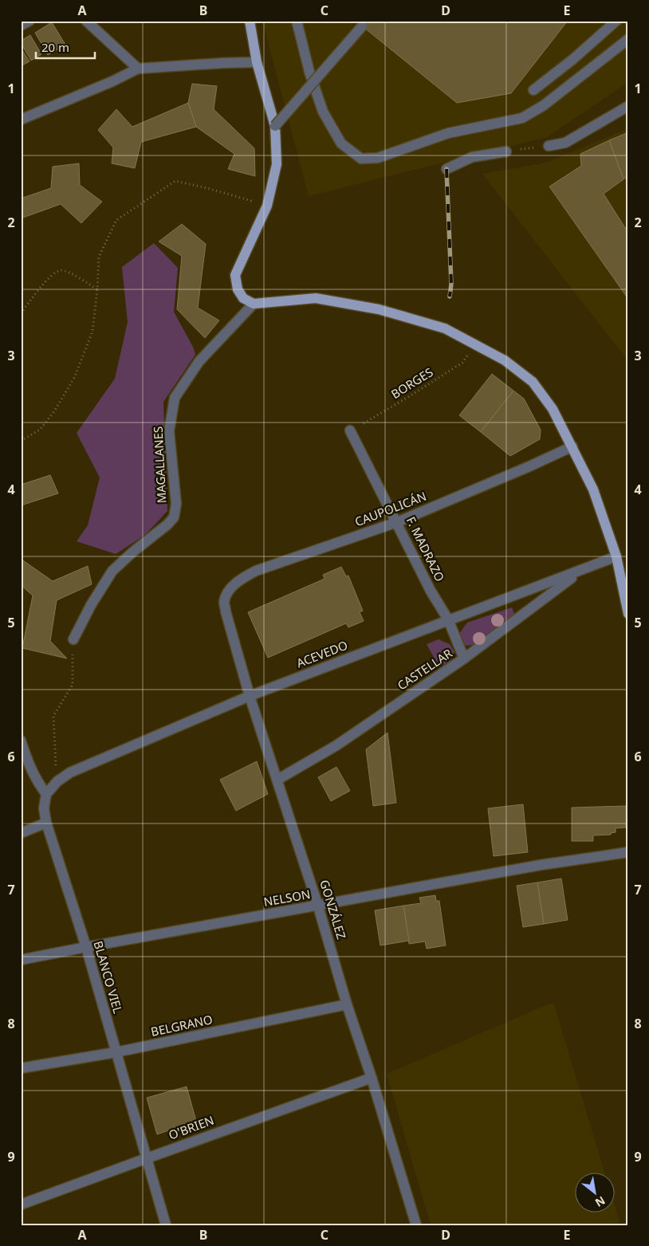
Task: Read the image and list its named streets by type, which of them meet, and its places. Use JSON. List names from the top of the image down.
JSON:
{
  "streets": {
    "street": [
      "MAGALLANES",
      "CAUPOLICÁN",
      "F. MADRAZO",
      "ACEVEDO",
      "CASTELLAR",
      "NELSON",
      "GONZÁLEZ",
      "BLANCO VIEL",
      "BELGRANO",
      "O'BRIEN"
    ],
    "path": ["BORGES"]
  },
  "crossings": [
    ["BORGES", "F. MADRAZO"],
    ["CAUPOLICÁN", "F. MADRAZO"],
    ["CAUPOLICÁN", "GONZÁLEZ"],
    ["F. MADRAZO", "ACEVEDO"],
    ["F. MADRAZO", "CASTELLAR"],
    ["ACEVEDO", "CASTELLAR"],
    ["ACEVEDO", "GONZÁLEZ"],
    ["ACEVEDO", "BLANCO VIEL"],
    ["CASTELLAR", "GONZÁLEZ"],
    ["NELSON", "GONZÁLEZ"],
    ["NELSON", "BLANCO VIEL"],
    ["GONZÁLEZ", "BELGRANO"],
    ["GONZÁLEZ", "O'BRIEN"],
    ["BLANCO VIEL", "BELGRANO"],
    ["BLANCO VIEL", "O'BRIEN"]
  ],
  "scale_bar": "20 m",
  "north": "bottom right",
  "grid": {
    "columns": [
      "A",
      "B",
      "C",
      "D",
      "E"
    ],
    "rows": [
      "1",
      "2",
      "3",
      "4",
      "5",
      "6",
      "7",
      "8",
      "9"
    ]
  }
}
